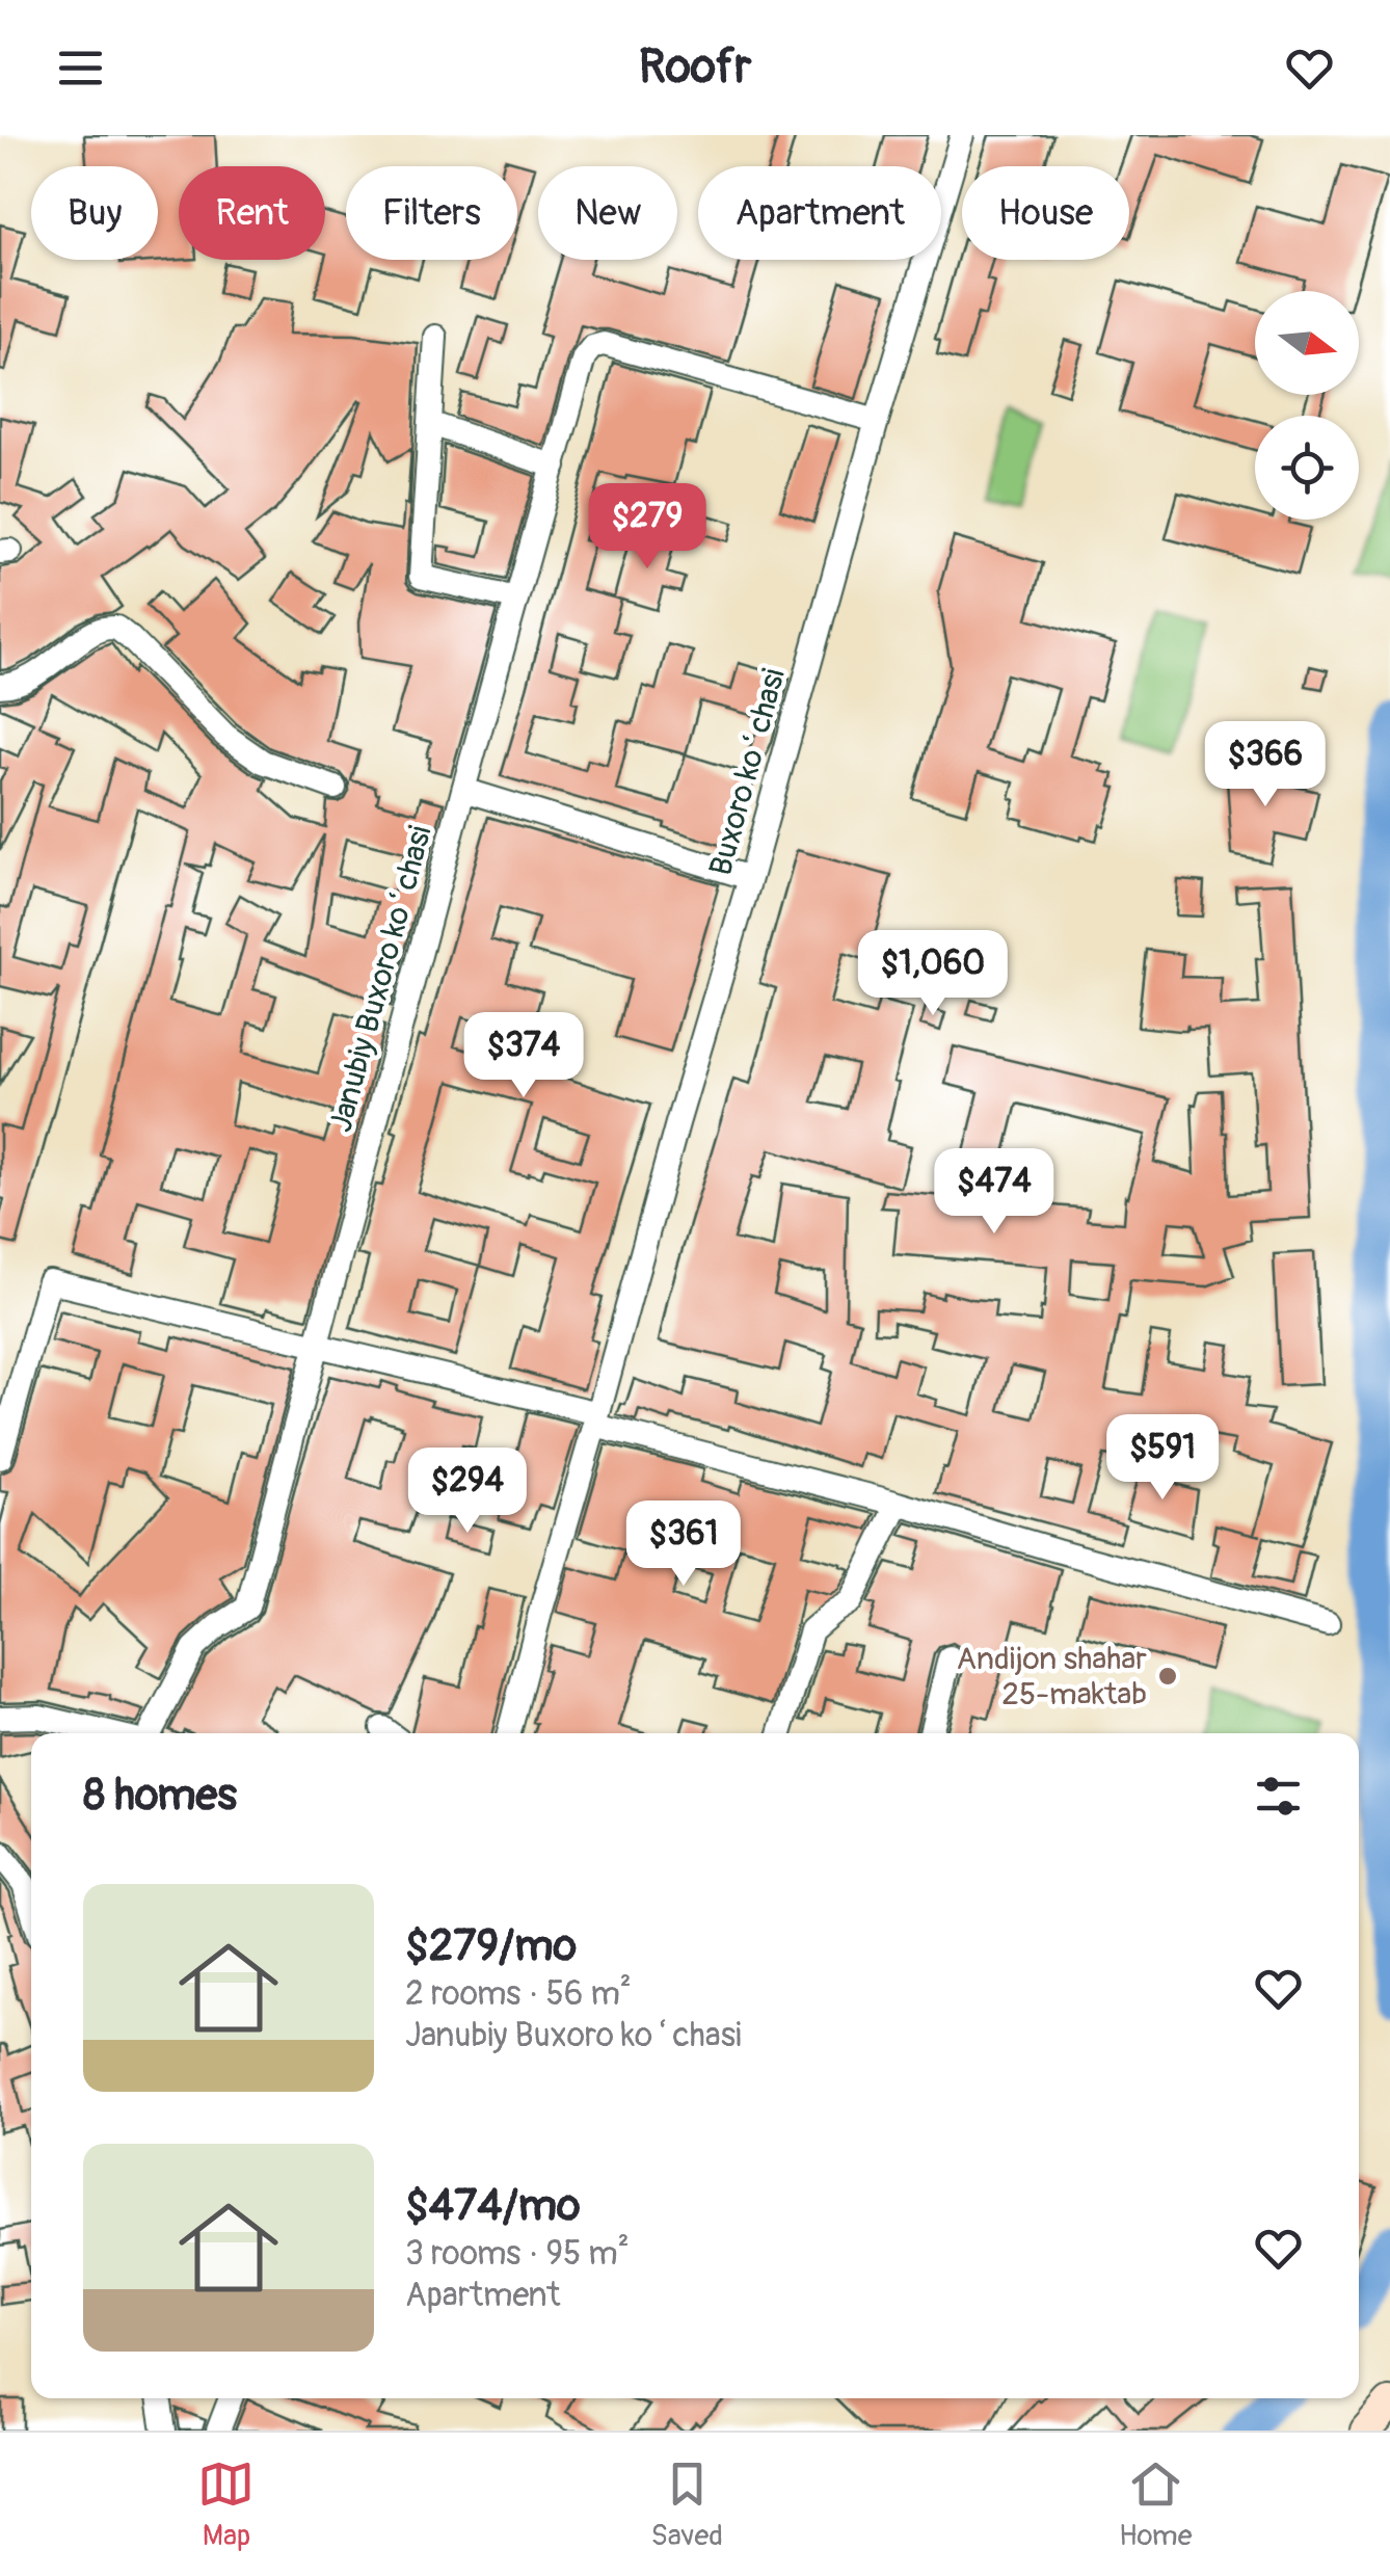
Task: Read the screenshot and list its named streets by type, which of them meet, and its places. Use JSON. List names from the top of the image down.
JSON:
{
  "streets": {
    "street": ["Buxoro koʻchasi", "Janubiy Buxoro koʻchasi"]
  },
  "crossings": [
    ["Buxoro koʻchasi", "Janubiy Buxoro koʻchasi"]
  ],
  "places": ["Andijon shahar 25-maktab"],
  "north": "right",
  "page": {
    "header": "Roofr",
    "chip": [
      "Buy",
      "Rent",
      "Filters",
      "New",
      "Apartment",
      "House"
    ],
    "price": [
      "$279",
      "$366",
      "$1,060",
      "$374",
      "$474",
      "$591",
      "$294",
      "$361"
    ],
    "heading": "8 homes",
    "list": [
      {
        "name": "$279/mo",
        "note": "2 rooms · 56 m² · Janubiy Buxoro koʻchasi"
      },
      {
        "name": "$474/mo",
        "note": "3 rooms · 95 m² · Apartment"
      }
    ],
    "tabs": ["Map", "Saved", "Home"]
  }
}
